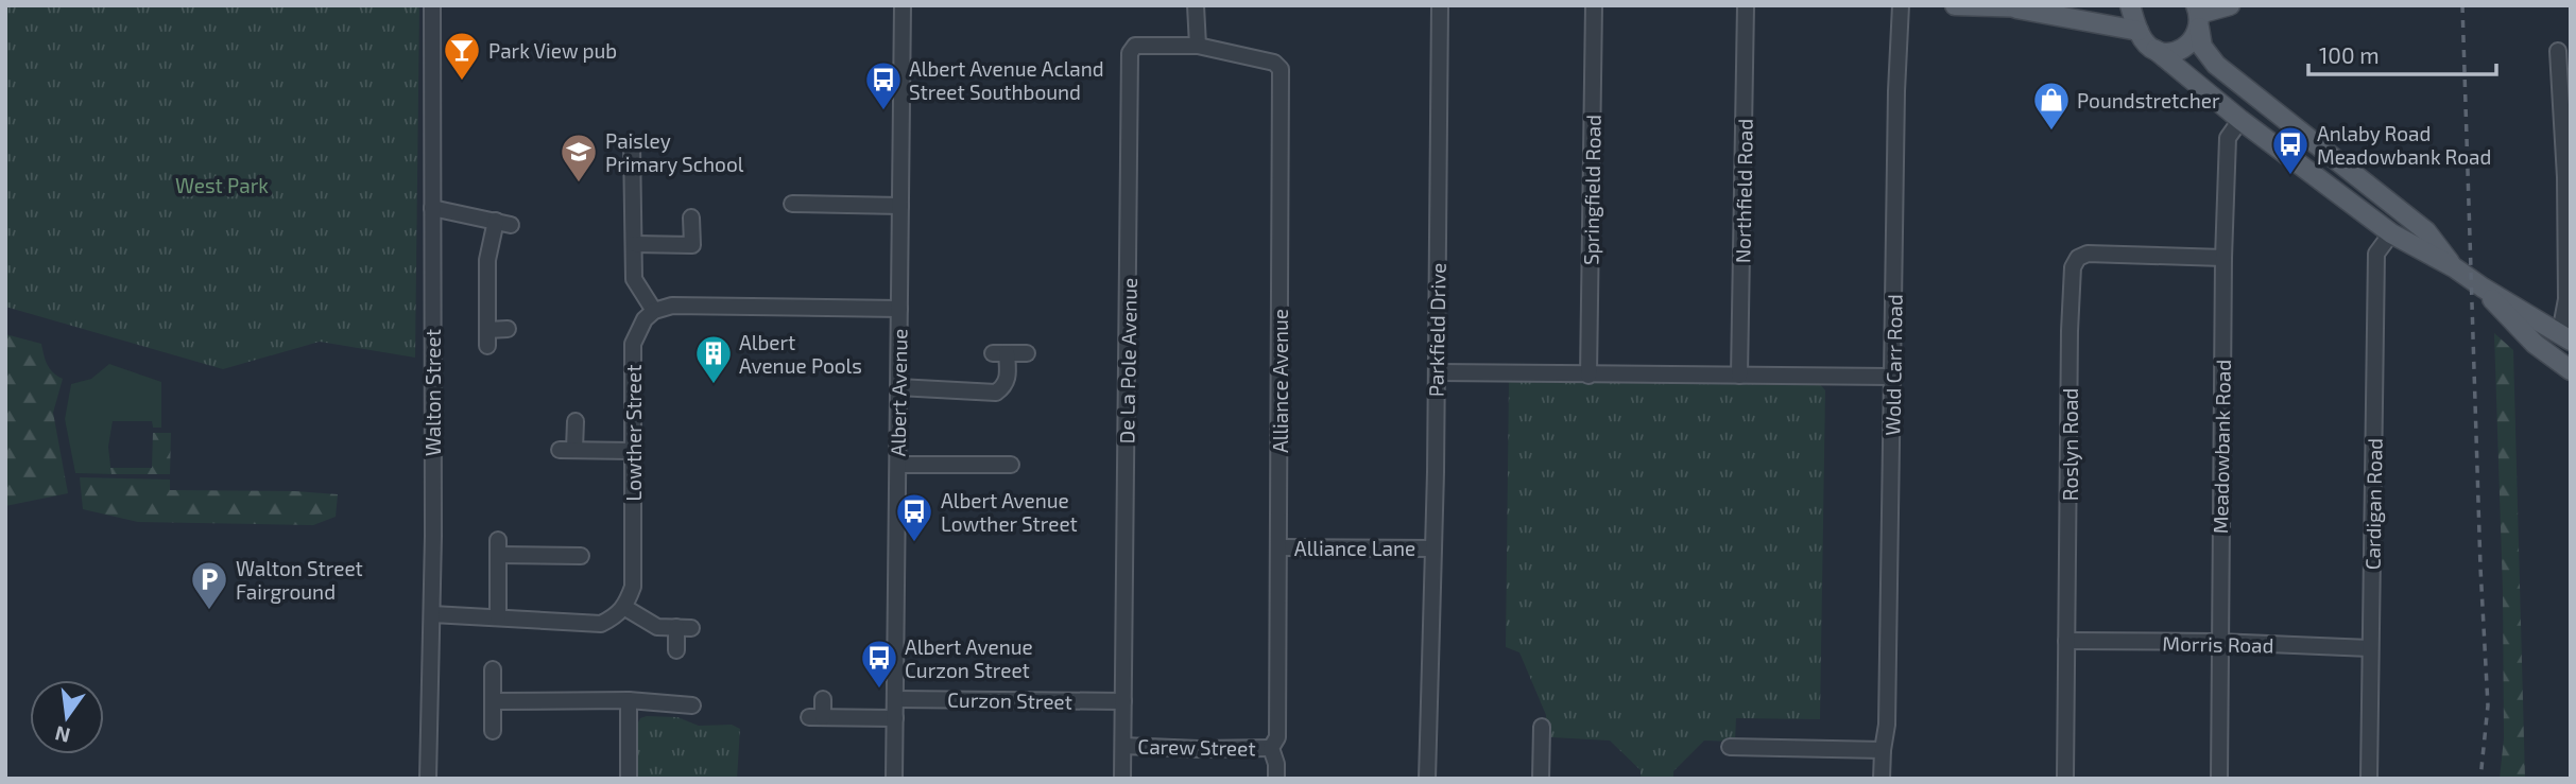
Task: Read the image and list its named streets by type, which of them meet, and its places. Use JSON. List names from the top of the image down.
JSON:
{
  "streets": {
    "street": [
      "Springfield Road",
      "Northfield Road",
      "Parkfield Drive",
      "De La Pole Avenue",
      "Wold Carr Road",
      "Alliance Avenue",
      "Walton Street",
      "Albert Avenue",
      "Lowther Street",
      "Roslyn Road",
      "Meadowbank Road",
      "Cardigan Road",
      "Alliance Lane",
      "Morris Road",
      "Curzon Street",
      "Carew Street"
    ]
  },
  "crossings": [
    ["Parkfield Drive", "Alliance Lane"],
    ["De La Pole Avenue", "Alliance Avenue"],
    ["De La Pole Avenue", "Curzon Street"],
    ["De La Pole Avenue", "Carew Street"],
    ["Alliance Avenue", "Alliance Lane"],
    ["Alliance Avenue", "Carew Street"],
    ["Albert Avenue", "Curzon Street"],
    ["Roslyn Road", "Meadowbank Road"],
    ["Roslyn Road", "Morris Road"],
    ["Meadowbank Road", "Morris Road"],
    ["Cardigan Road", "Morris Road"]
  ],
  "parks": ["West Park"],
  "places": {
    "bar": ["Park View pub"],
    "bus stop": [
      "Albert Avenue Acland Street Southbound",
      "Anlaby Road Meadowbank Road",
      "Albert Avenue Lowther Street",
      "Albert Avenue Curzon Street"
    ],
    "shop": ["Poundstretcher"],
    "school or university": ["Paisley Primary School"],
    "building": ["Albert Avenue Pools"],
    "parking": ["Walton Street Fairground"]
  },
  "scale_bar": "100 m",
  "north": "bottom"
}
